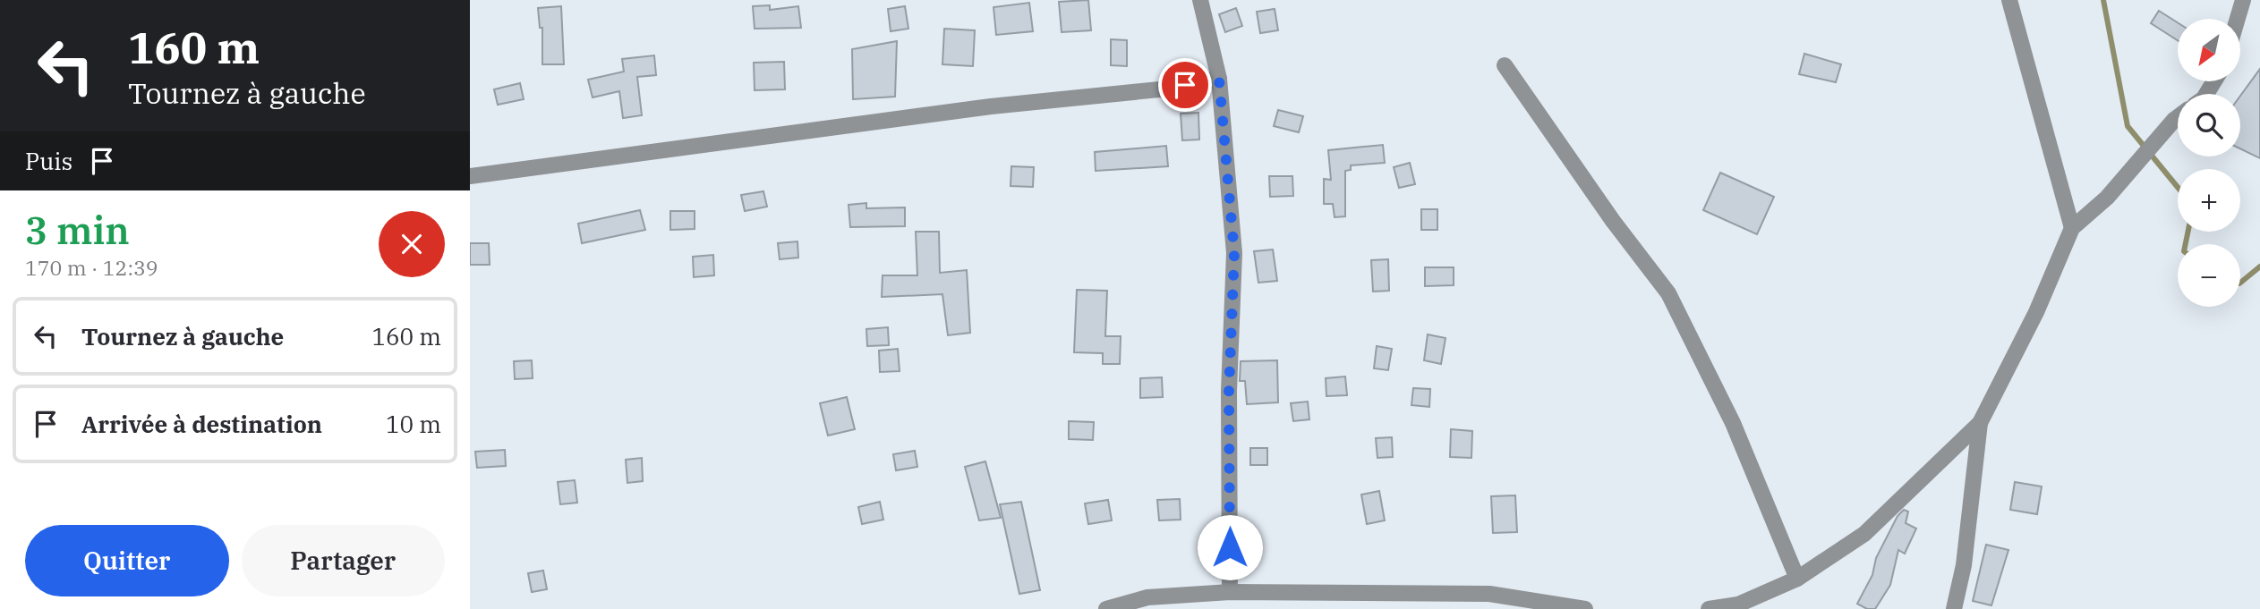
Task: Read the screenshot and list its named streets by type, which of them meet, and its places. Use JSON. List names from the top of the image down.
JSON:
{
  "north": "bottom left",
  "page": {
    "turn": ["160 m", "Tournez à gauche"],
    "map_buttons": ["+", "−"],
    "then": "Puis",
    "heading": ["3 min", "170 m · 12:39"],
    "list": [
      {
        "name": "Tournez à gauche",
        "value": "160 m"
      },
      {
        "name": "Arrivée à destination",
        "value": "10 m"
      }
    ],
    "buttons": ["Quitter", "Partager"]
  }
}
